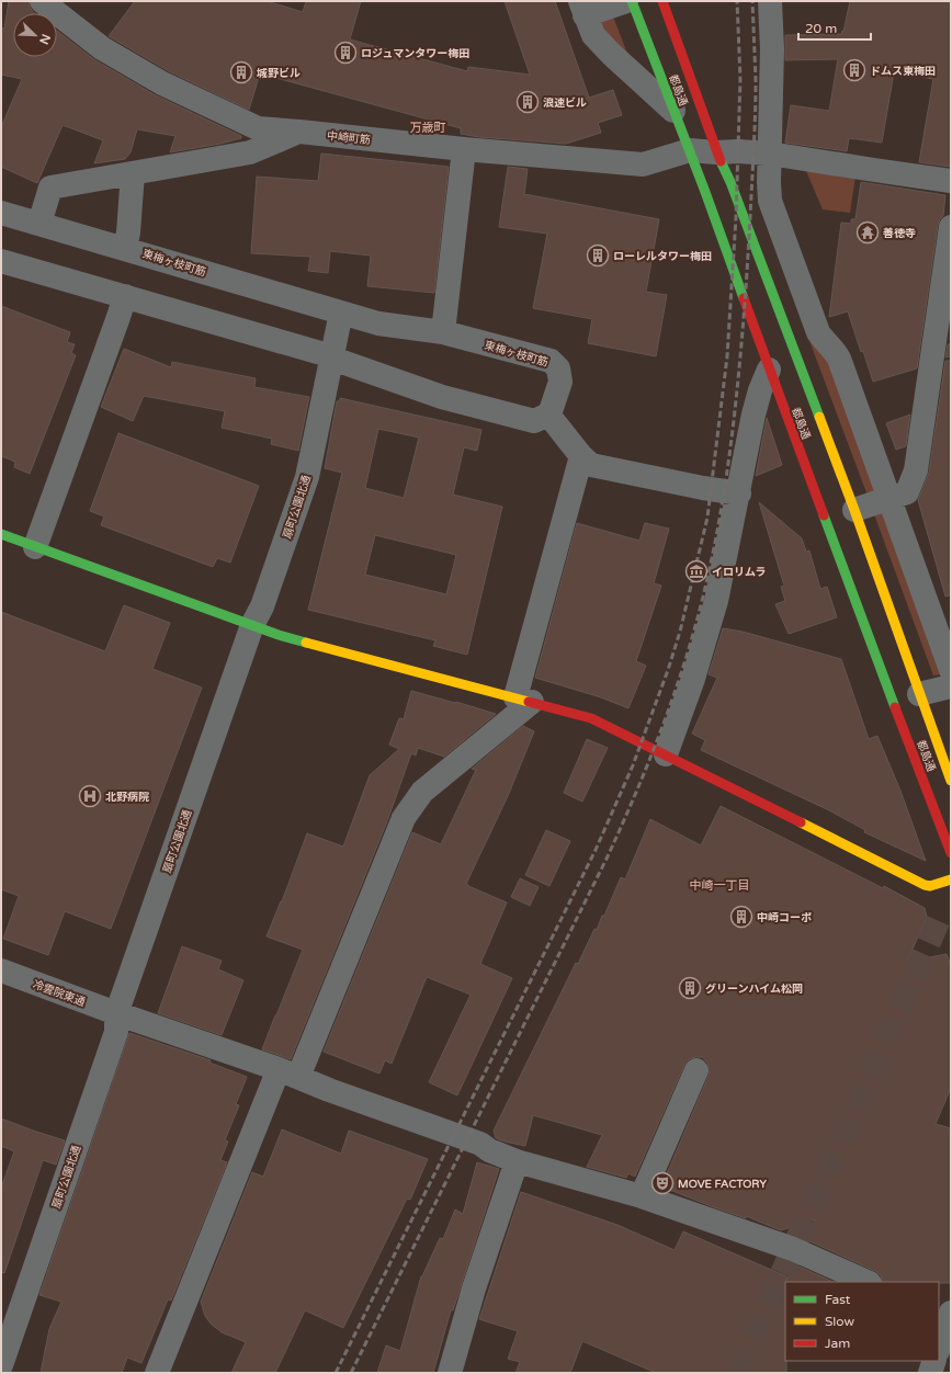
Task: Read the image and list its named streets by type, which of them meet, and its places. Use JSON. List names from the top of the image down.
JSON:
{
  "streets": {
    "main road": ["都島通"],
    "street": [
      "中崎町筋",
      "東梅ヶ枝町筋",
      "扇町公園北通",
      "冷雲院東通"
    ]
  },
  "crossings": [
    ["都島通", "中崎町筋"],
    ["東梅ヶ枝町筋", "扇町公園北通"],
    ["扇町公園北通", "冷雲院東通"]
  ],
  "districts": ["万歳町", "中崎一丁目"],
  "places": {
    "building": [
      "ロジュマンタワー梅田",
      "ドムス東梅田",
      "城野ビル",
      "浪速ビル",
      "ローレルタワー梅田",
      "中崎コーポ",
      "グリーンハイム松岡"
    ],
    "temple": ["善徳寺"],
    "museum": ["イロリムラ"],
    "hospital": ["北野病院"],
    "theatre": ["MOVE FACTORY"]
  },
  "legend": ["Fast", "Slow", "Jam"],
  "scale_bar": "20 m",
  "north": "bottom right"
}
